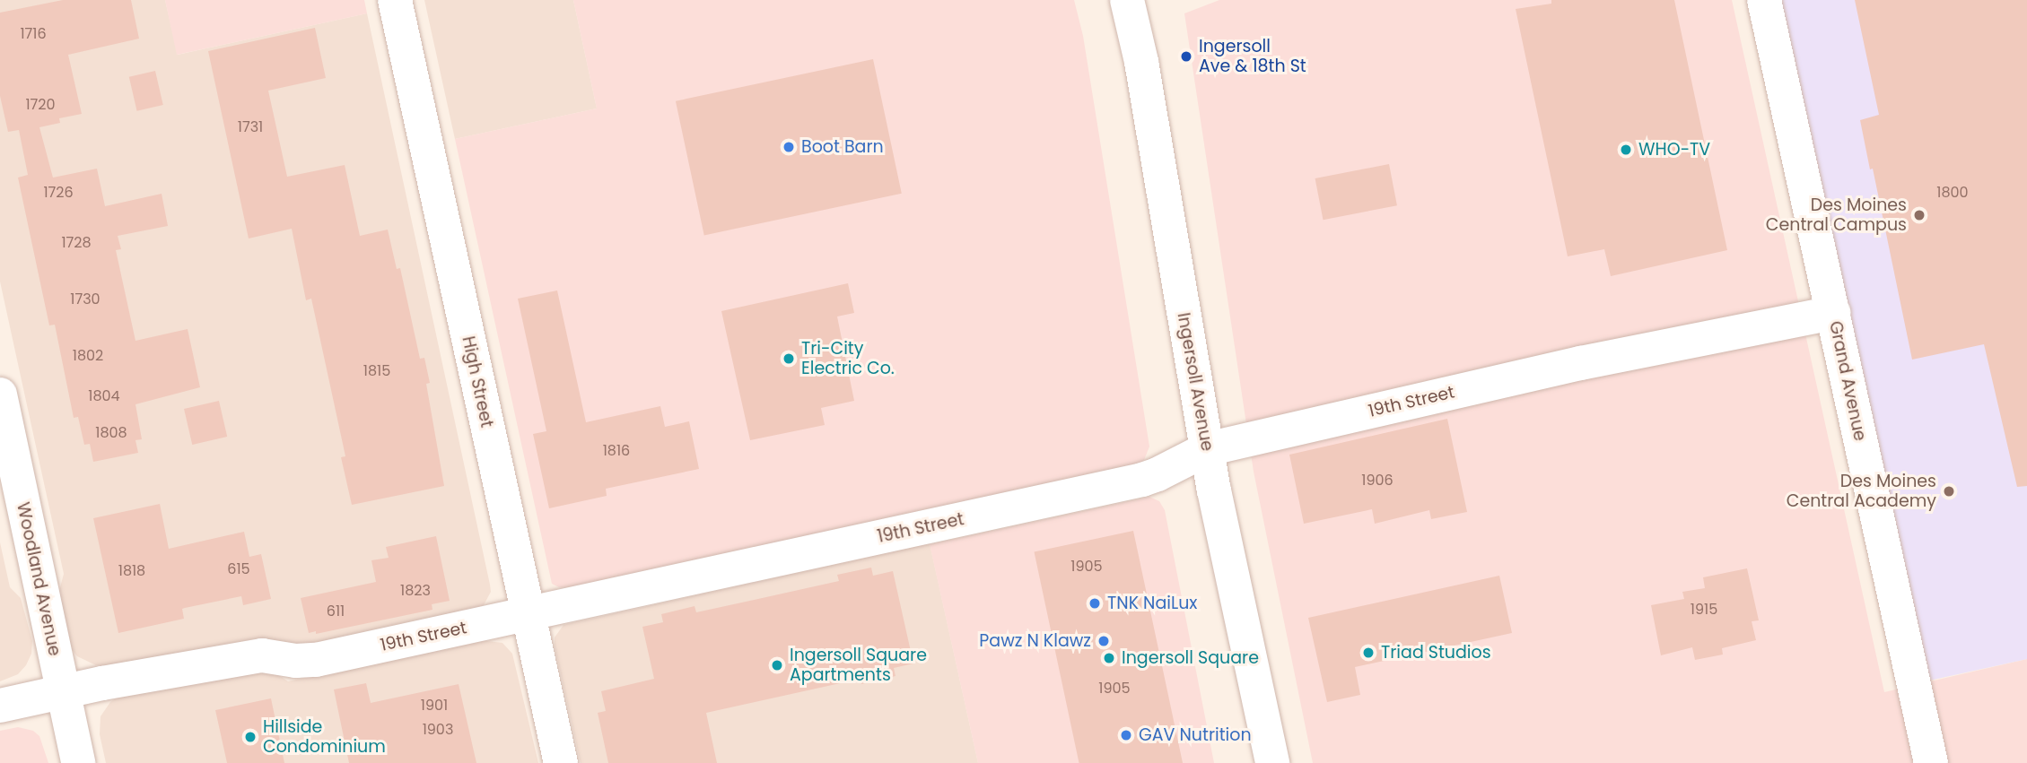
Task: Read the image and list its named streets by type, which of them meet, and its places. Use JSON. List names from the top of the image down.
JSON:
{
  "streets": {
    "street": [
      "Grand Avenue",
      "High Street",
      "Ingersoll Avenue",
      "19th Street",
      "Woodland Avenue"
    ]
  },
  "crossings": [
    ["Grand Avenue", "19th Street"],
    ["High Street", "19th Street"],
    ["Ingersoll Avenue", "19th Street"],
    ["19th Street", "Woodland Avenue"]
  ],
  "places": [
    "Ingersoll Ave & 18th St",
    "Boot Barn",
    "WHO-TV",
    "Des Moines Central Campus",
    "Tri-City Electric Co.",
    "Des Moines Central Academy",
    "TNK NaiLux",
    "Pawz N Klawz",
    "Triad Studios",
    "Ingersoll Square",
    "Ingersoll Square Apartments",
    "GAV Nutrition",
    "Hillside Condominium"
  ],
  "house_numbers": [
    "1716",
    "1720",
    "1731",
    "1726",
    "1800",
    "1728",
    "1730",
    "1802",
    "1815",
    "1804",
    "1808",
    "1816",
    "1906",
    "1905",
    "615",
    "1818",
    "1823",
    "1915",
    "611",
    "1905",
    "1901",
    "1903"
  ]
}
